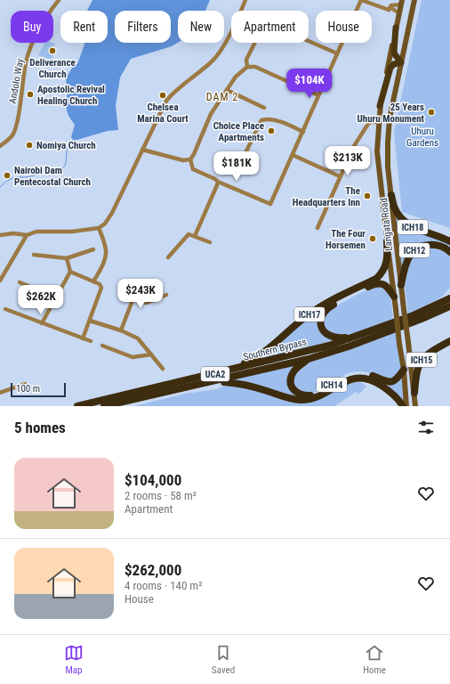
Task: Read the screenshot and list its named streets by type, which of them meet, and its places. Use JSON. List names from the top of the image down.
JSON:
{
  "streets": {
    "highway": [
      "ICH18",
      "ICH12",
      "ICH17",
      "Southern Bypass",
      "ICH15",
      "UCA2",
      "ICH14"
    ],
    "main road": ["Langata Road"],
    "street": ["Andolo Way"]
  },
  "crossings": [
    ["Langata Road", "ICH18"],
    ["Langata Road", "ICH12"],
    ["Langata Road", "ICH17"],
    ["Langata Road", "ICH15"],
    ["Langata Road", "ICH14"],
    ["ICH17", "Southern Bypass"],
    ["Southern Bypass", "ICH14"]
  ],
  "districts": ["DAM 2"],
  "parks": ["Uhuru Gardens"],
  "places": [
    "Deliverance Church",
    "Apostolic Revival Healing Church",
    "Chelsea Marina Court",
    "25 Years Uhuru Monument",
    "Choice Place Apartments",
    "Nomiya Church",
    "Nairobi Dam Pentecostal Church",
    "The Headquarters Inn",
    "The Four Horsemen"
  ],
  "scale_bar": "100 m",
  "page": {
    "chip": [
      "Buy",
      "Rent",
      "Filters",
      "New",
      "Apartment",
      "House"
    ],
    "price": [
      "$104K",
      "$213K",
      "$181K",
      "$243K",
      "$262K"
    ],
    "scale": "100 m",
    "heading": "5 homes",
    "list": [
      {
        "name": "$104,000",
        "note": "2 rooms · 58 m² · Apartment"
      },
      {
        "name": "$262,000",
        "note": "4 rooms · 140 m² · House"
      }
    ],
    "tabs": ["Map", "Saved", "Home"]
  }
}
